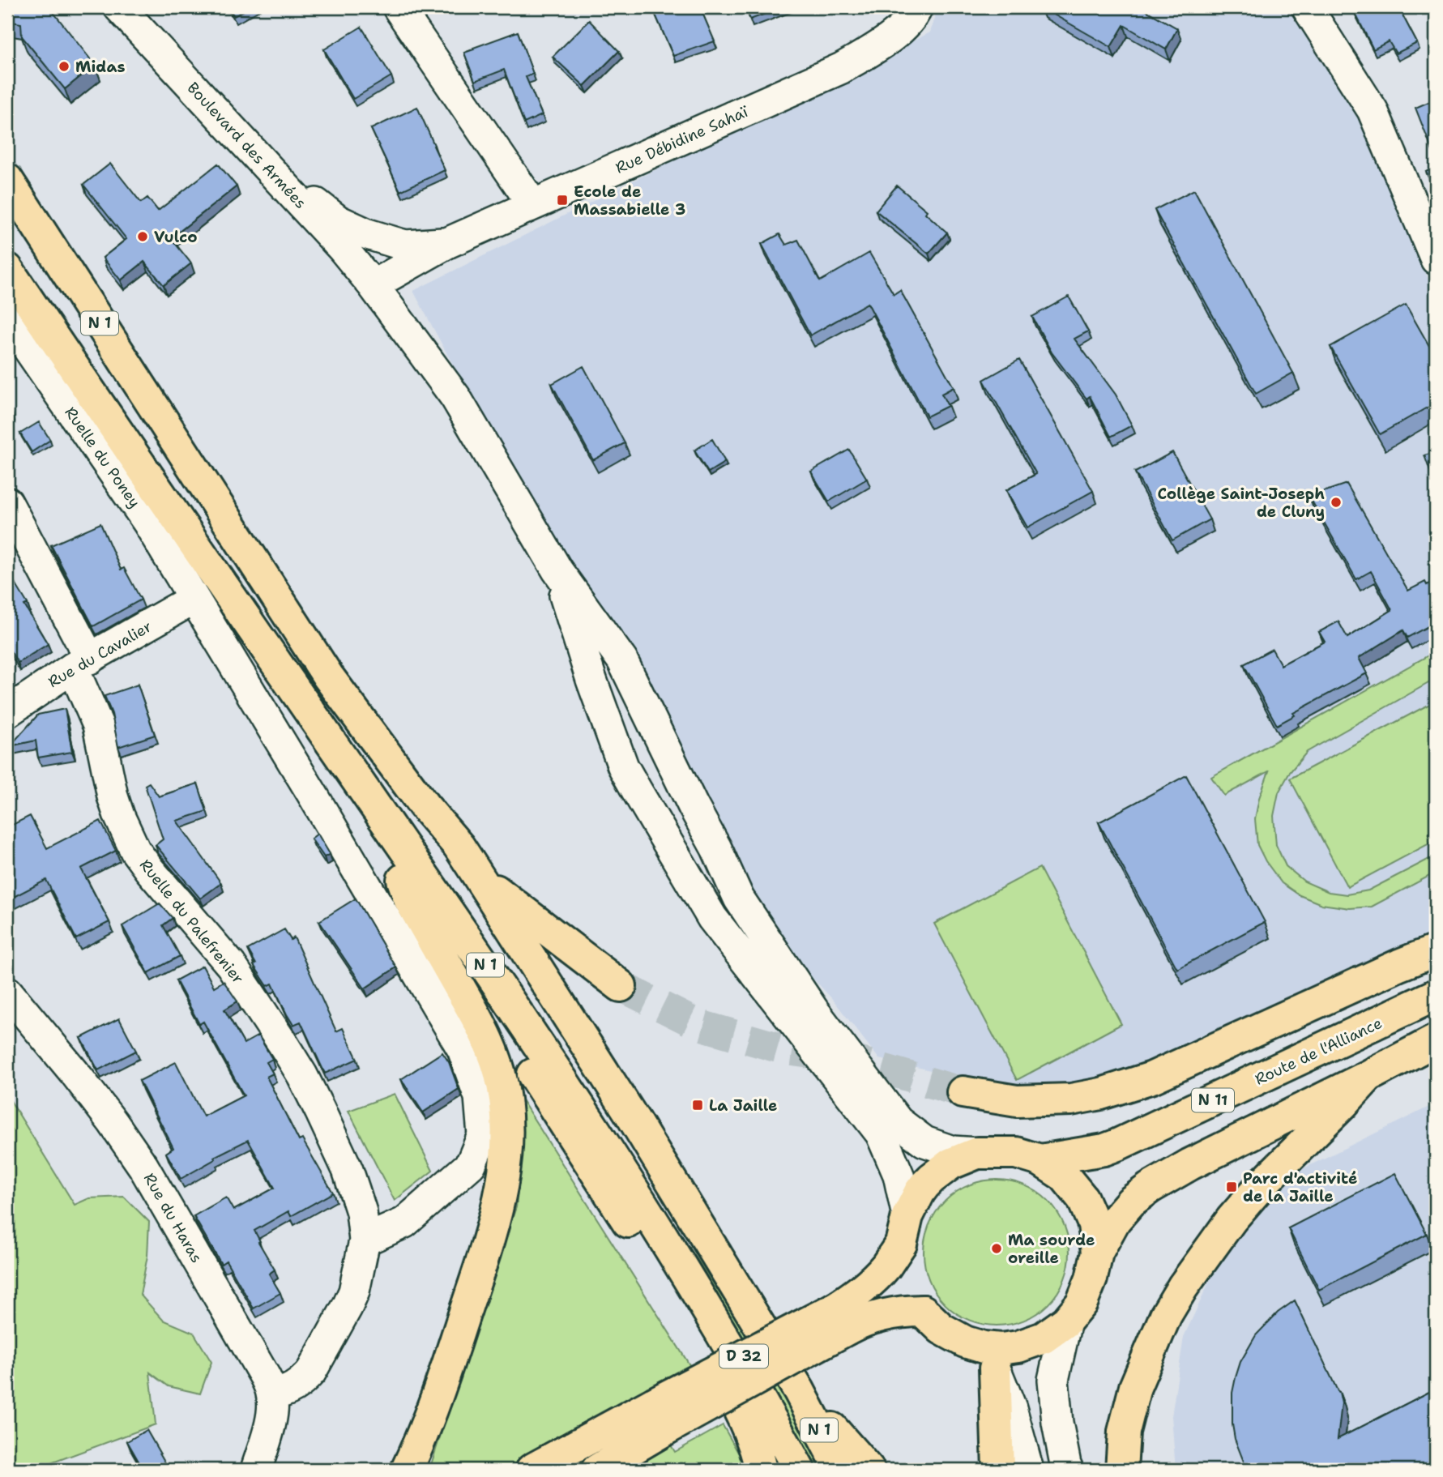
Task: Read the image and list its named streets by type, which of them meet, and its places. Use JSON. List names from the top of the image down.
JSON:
{
  "streets": {
    "main road": [
      "N 1",
      "Route de l'Alliance",
      "N 11",
      "D 32"
    ],
    "street": [
      "Rue Débidine Sahaï",
      "Boulevard des Armées",
      "Ruelle du Poney",
      "Rue du Cavalier",
      "Ruelle du Palefrenier",
      "Rue du Haras"
    ]
  },
  "crossings": [
    ["Rue Débidine Sahaï", "Boulevard des Armées"],
    ["Ruelle du Poney", "Rue du Cavalier"],
    ["Ruelle du Poney", "Ruelle du Palefrenier"],
    ["Rue du Cavalier", "Ruelle du Palefrenier"],
    ["Ruelle du Palefrenier", "Rue du Haras"]
  ],
  "places": {
    "other": [
      "Midas",
      "Vulco",
      "Collège Saint-Joseph de Cluny",
      "Ma sourde oreille"
    ],
    "transit": ["Ecole de Massabielle 3", "La Jaille", "Parc d'activité de la Jaille"]
  }
}
